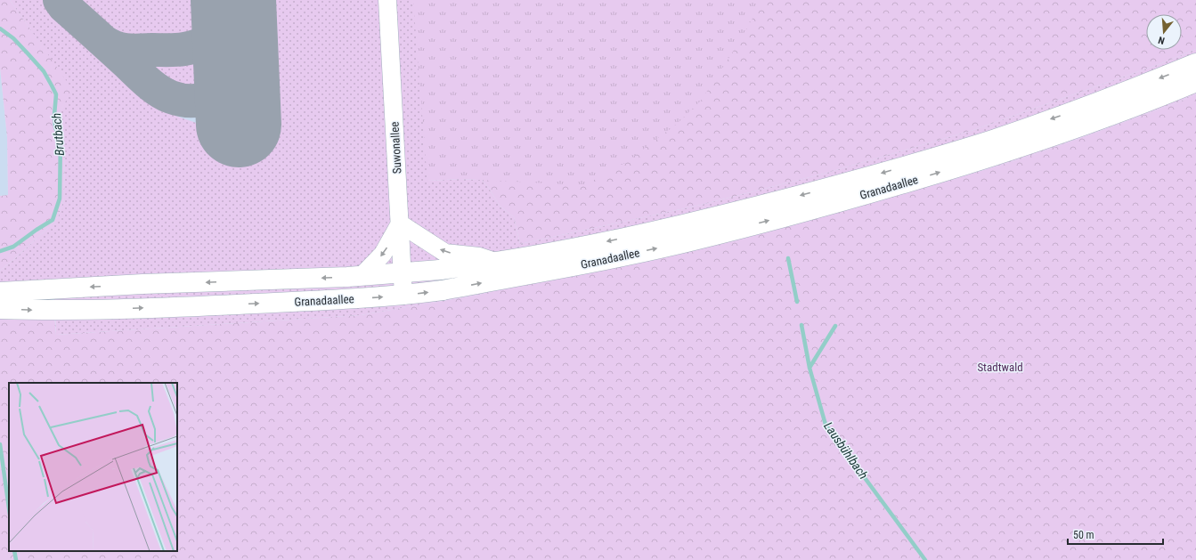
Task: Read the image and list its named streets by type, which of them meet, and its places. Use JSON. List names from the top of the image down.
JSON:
{
  "streets": {
    "main road": ["Granadaallee"],
    "street": ["Suwonallee"]
  },
  "crossings": [
    ["Suwonallee", "Granadaallee"]
  ],
  "water": ["Brutbach", "Lausbühlbach"],
  "parks": ["Stadtwald"],
  "scale_bar": "50 m",
  "north": "bottom"
}
